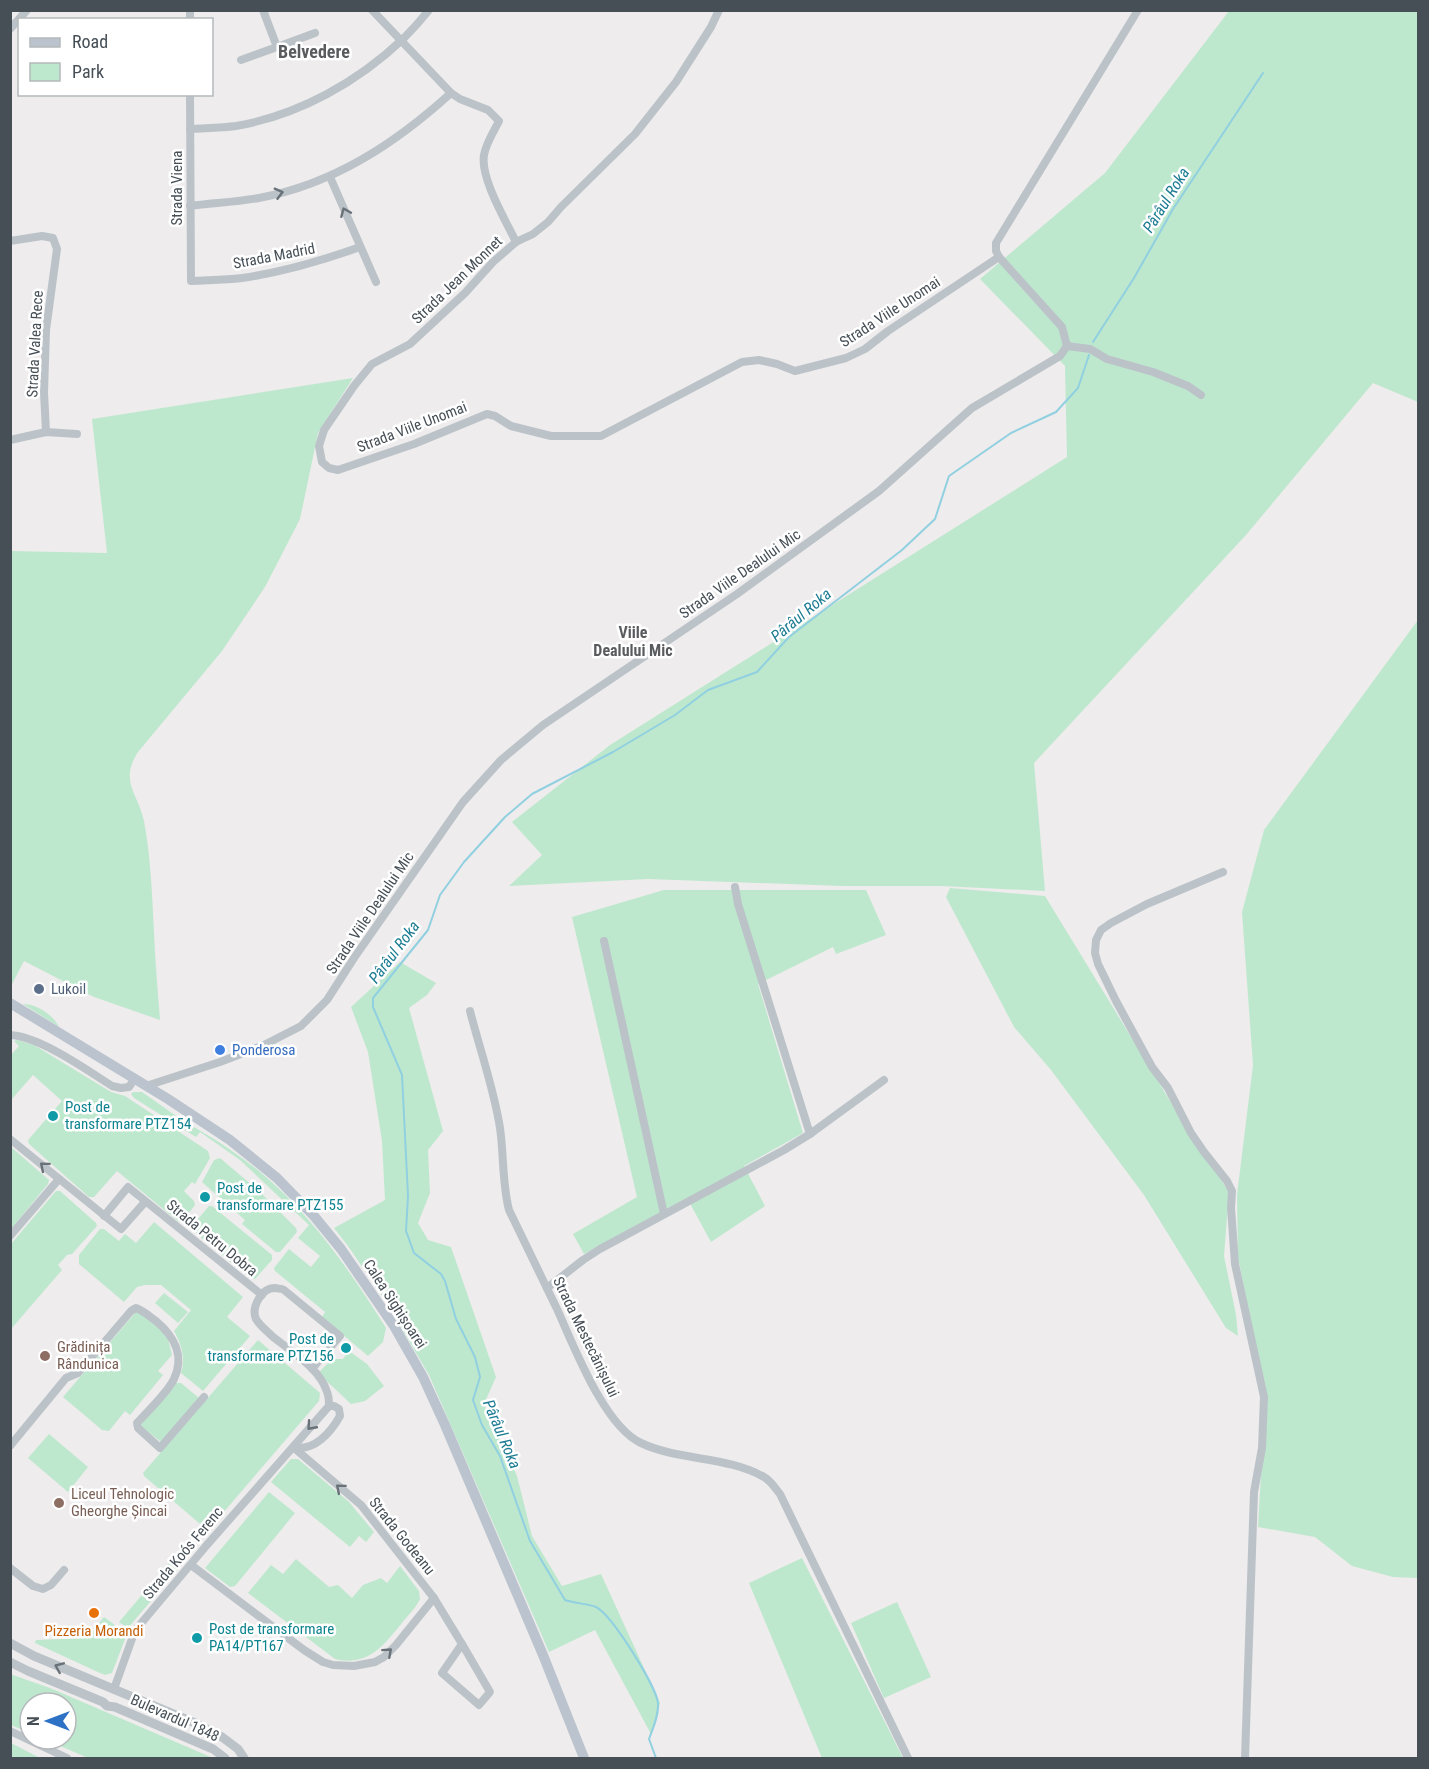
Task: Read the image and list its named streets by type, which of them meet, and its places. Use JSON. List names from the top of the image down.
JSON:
{
  "streets": {
    "main road": ["Calea Sighișoarei"],
    "street": [
      "Strada Viena",
      "Strada Madrid",
      "Strada Jean Monnet",
      "Strada Viile Unomai",
      "Strada Valea Rece",
      "Strada Viile Dealului Mic",
      "Strada Petru Dobra",
      "Strada Mestecănișului",
      "Strada Godeanu",
      "Strada Koós Ferenc",
      "Bulevardul 1848"
    ]
  },
  "crossings": [
    ["Strada Viena", "Strada Madrid"],
    ["Strada Jean Monnet", "Strada Viile Unomai"],
    ["Strada Viile Dealului Mic", "Calea Sighișoarei"],
    ["Strada Petru Dobra", "Strada Koós Ferenc"],
    ["Strada Godeanu", "Strada Koós Ferenc"],
    ["Strada Koós Ferenc", "Bulevardul 1848"]
  ],
  "districts": ["Belvedere", "Viile Dealului Mic"],
  "water": ["Pârâul Roka"],
  "places": [
    "Lukoil",
    "Ponderosa",
    "Post de transformare PTZ154",
    "Post de transformare PTZ155",
    "Post de transformare PTZ156",
    "Grădinița Rândunica",
    "Liceul Tehnologic Gheorghe Șincai",
    "Pizzeria Morandi",
    "Post de transformare PA14/PT167"
  ],
  "legend": ["Road", "Park"],
  "north": "left"
}
